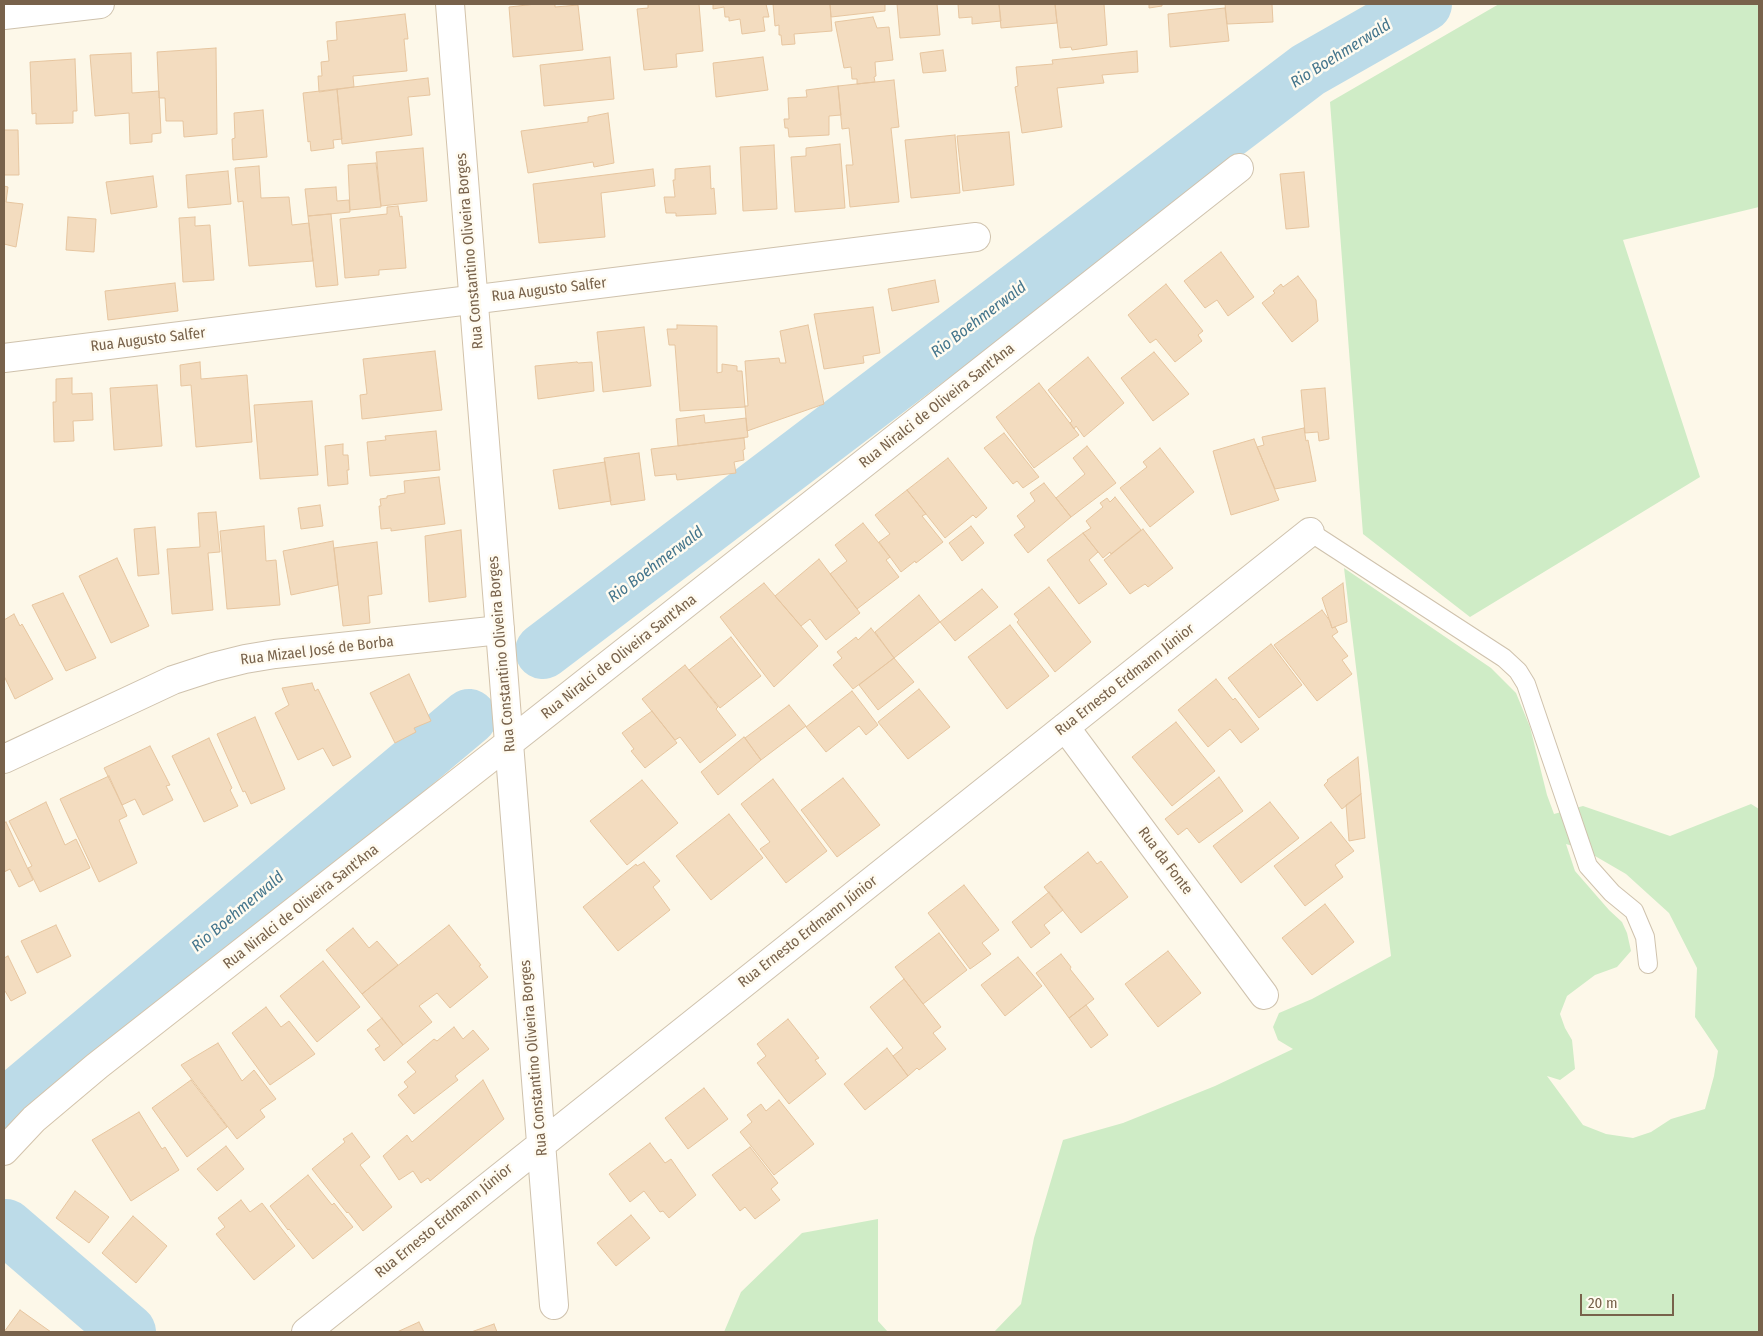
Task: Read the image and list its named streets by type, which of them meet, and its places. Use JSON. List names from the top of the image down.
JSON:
{
  "streets": {
    "street": [
      "Rua Constantino Oliveira Borges",
      "Rua Augusto Salfer",
      "Rua Niralci de Oliveira Sant'Ana",
      "Rua Mizael José de Borba",
      "Rua Ernesto Erdmann Júnior",
      "Rua da Fonte"
    ]
  },
  "crossings": [
    ["Rua Constantino Oliveira Borges", "Rua Augusto Salfer"],
    ["Rua Constantino Oliveira Borges", "Rua Niralci de Oliveira Sant'Ana"],
    ["Rua Constantino Oliveira Borges", "Rua Mizael José de Borba"],
    ["Rua Constantino Oliveira Borges", "Rua Ernesto Erdmann Júnior"],
    ["Rua Ernesto Erdmann Júnior", "Rua da Fonte"]
  ],
  "water": ["Rio Boehmerwald"],
  "scale_bar": "20 m"
}
